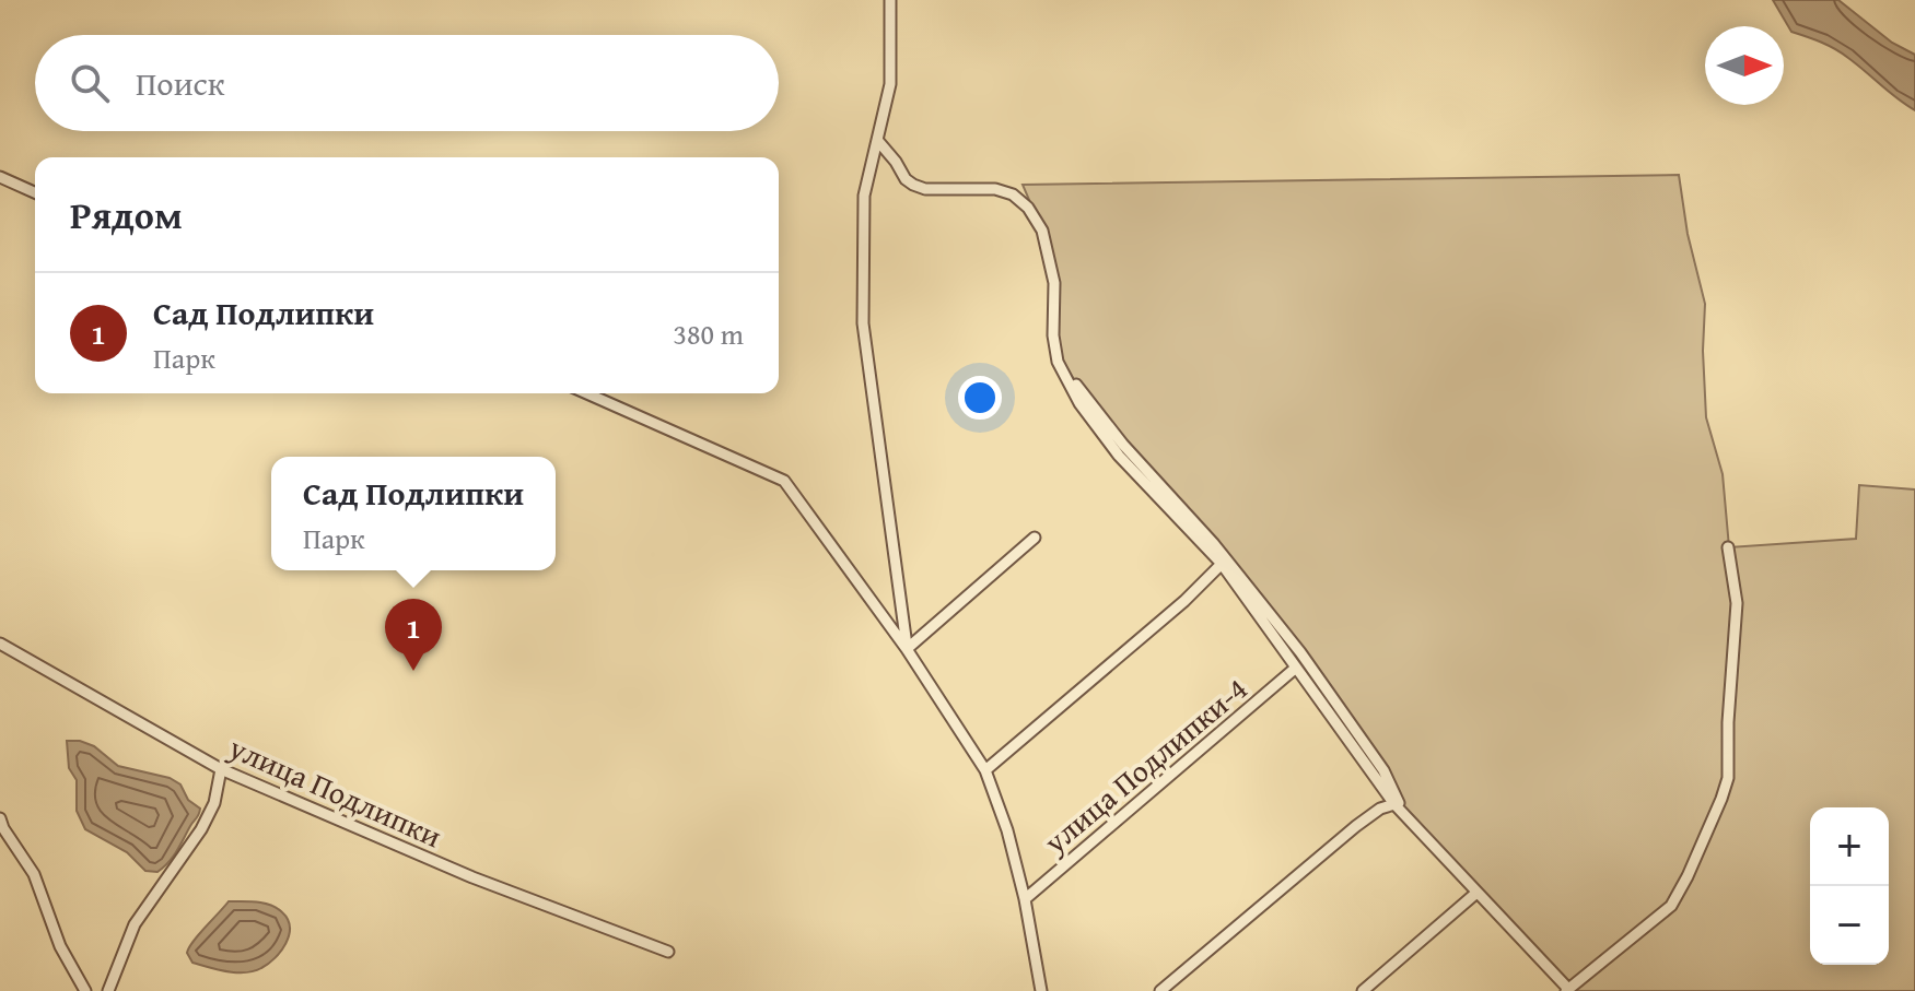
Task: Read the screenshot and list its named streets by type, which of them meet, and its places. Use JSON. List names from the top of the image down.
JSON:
{
  "streets": {
    "street": ["улица Подлипки-4", "улица Подлипки"]
  },
  "north": "right",
  "page": {
    "search": "Поиск",
    "heading": "Рядом",
    "list": [
      {
        "mark": "1",
        "name": "Сад Подлипки",
        "note": "Парк",
        "value": "380 m"
      }
    ],
    "popup": ["Сад Подлипки", "Парк"],
    "pins": "1",
    "map_buttons": ["+", "−"]
  }
}
